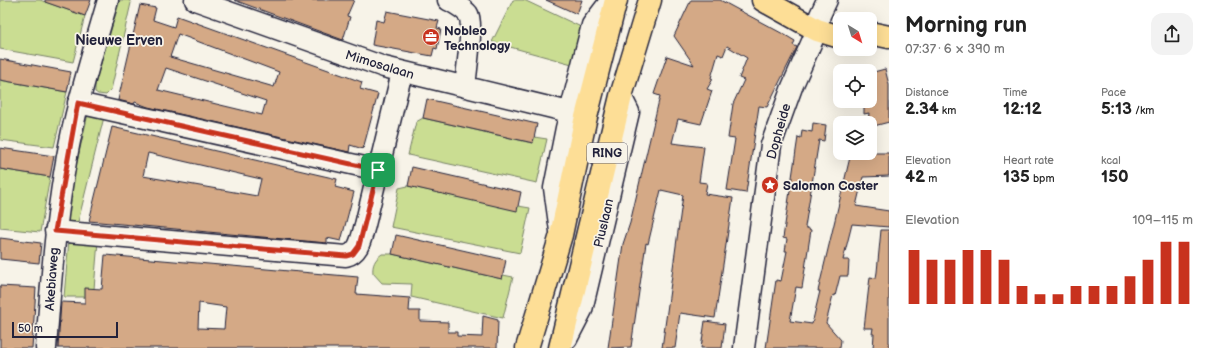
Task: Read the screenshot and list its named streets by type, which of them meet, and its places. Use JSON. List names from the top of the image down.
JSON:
{
  "streets": {
    "main road": ["RING", "Piuslaan"],
    "street": ["Mimosalaan", "Dopheide", "Akebiaweg"]
  },
  "districts": ["Nieuwe Erven"],
  "places": {
    "office": ["Nobleo Technology"],
    "place": ["Salomon Coster"]
  },
  "scale_bar": "50 m",
  "north": "bottom right",
  "page": {
    "heading": ["Morning run", "07:37 · 6 × 390 m"],
    "stats": [
      ["Distance", "2.34 km"],
      ["Time", "12:12"],
      ["Pace", "5:13 /km"],
      ["Elevation", "42 m"],
      ["Heart rate", "135 bpm"],
      ["kcal", "150"]
    ],
    "chart": ["Elevation", "109–115 m"],
    "scale": "50 m"
  }
}
